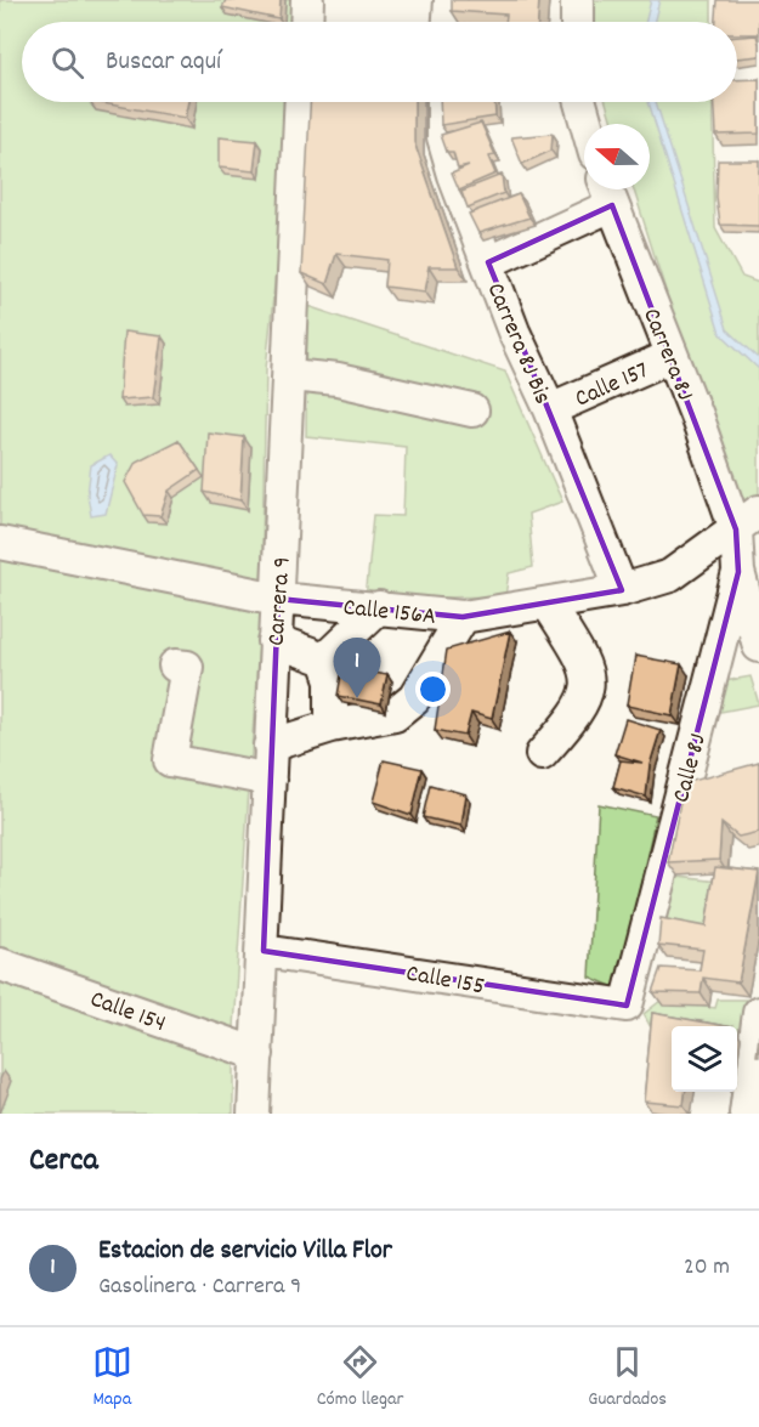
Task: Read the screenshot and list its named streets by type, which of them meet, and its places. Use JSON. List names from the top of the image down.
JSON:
{
  "streets": {
    "street": [
      "Carrera 8J Bis",
      "Carrera 8J",
      "Calle 157",
      "Carrera 9",
      "Calle 156A",
      "Calle 8J",
      "Calle 155",
      "Calle 154"
    ]
  },
  "crossings": [
    ["Carrera 8J Bis", "Calle 157"],
    ["Carrera 8J Bis", "Calle 156A"],
    ["Carrera 8J", "Calle 157"],
    ["Carrera 8J", "Calle 156A"],
    ["Carrera 8J", "Calle 8J"],
    ["Carrera 9", "Calle 156A"],
    ["Carrera 9", "Calle 155"],
    ["Carrera 9", "Calle 154"],
    ["Calle 156A", "Calle 8J"],
    ["Calle 8J", "Calle 155"]
  ],
  "north": "left",
  "page": {
    "search": "Buscar aquí",
    "pins": "1",
    "heading": "Cerca",
    "list": [
      {
        "mark": "1",
        "name": "Estacion de servicio Villa Flor",
        "note": "Gasolinera · Carrera 9",
        "value": "20 m"
      }
    ],
    "nav": ["Mapa", "Cómo llegar", "Guardados"]
  }
}
